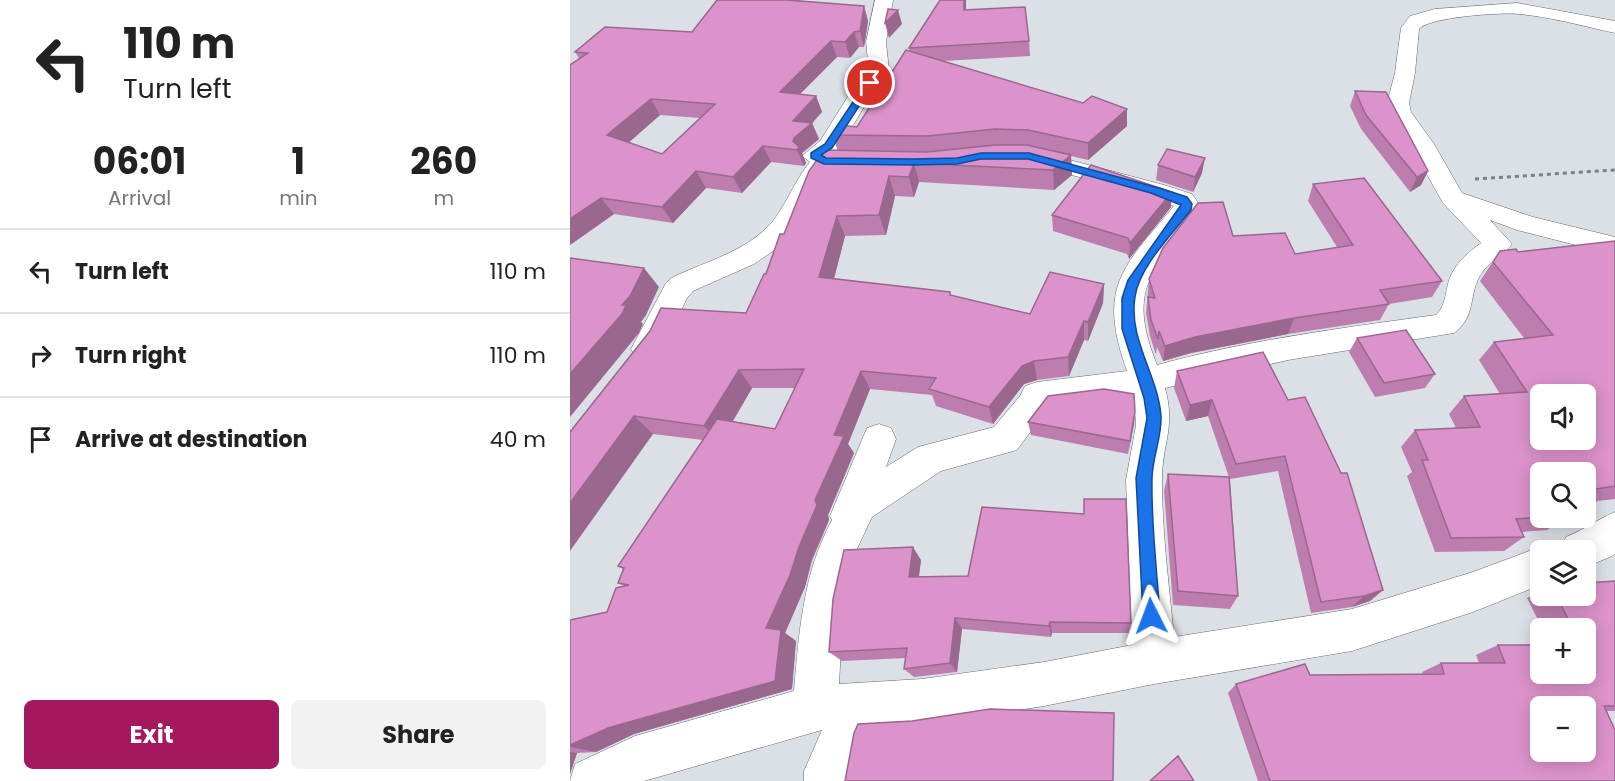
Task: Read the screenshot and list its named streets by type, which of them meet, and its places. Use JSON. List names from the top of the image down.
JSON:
{
  "page": {
    "turn": ["110 m", "Turn left"],
    "eta": [
      "06:01",
      "Arrival",
      "1",
      "min",
      "260",
      "m"
    ],
    "list": [
      {
        "name": "Turn left",
        "value": "110 m"
      },
      {
        "name": "Turn right",
        "value": "110 m"
      },
      {
        "name": "Arrive at destination",
        "value": "40 m"
      }
    ],
    "map_buttons": ["+", "−"],
    "buttons": ["Exit", "Share"]
  }
}
